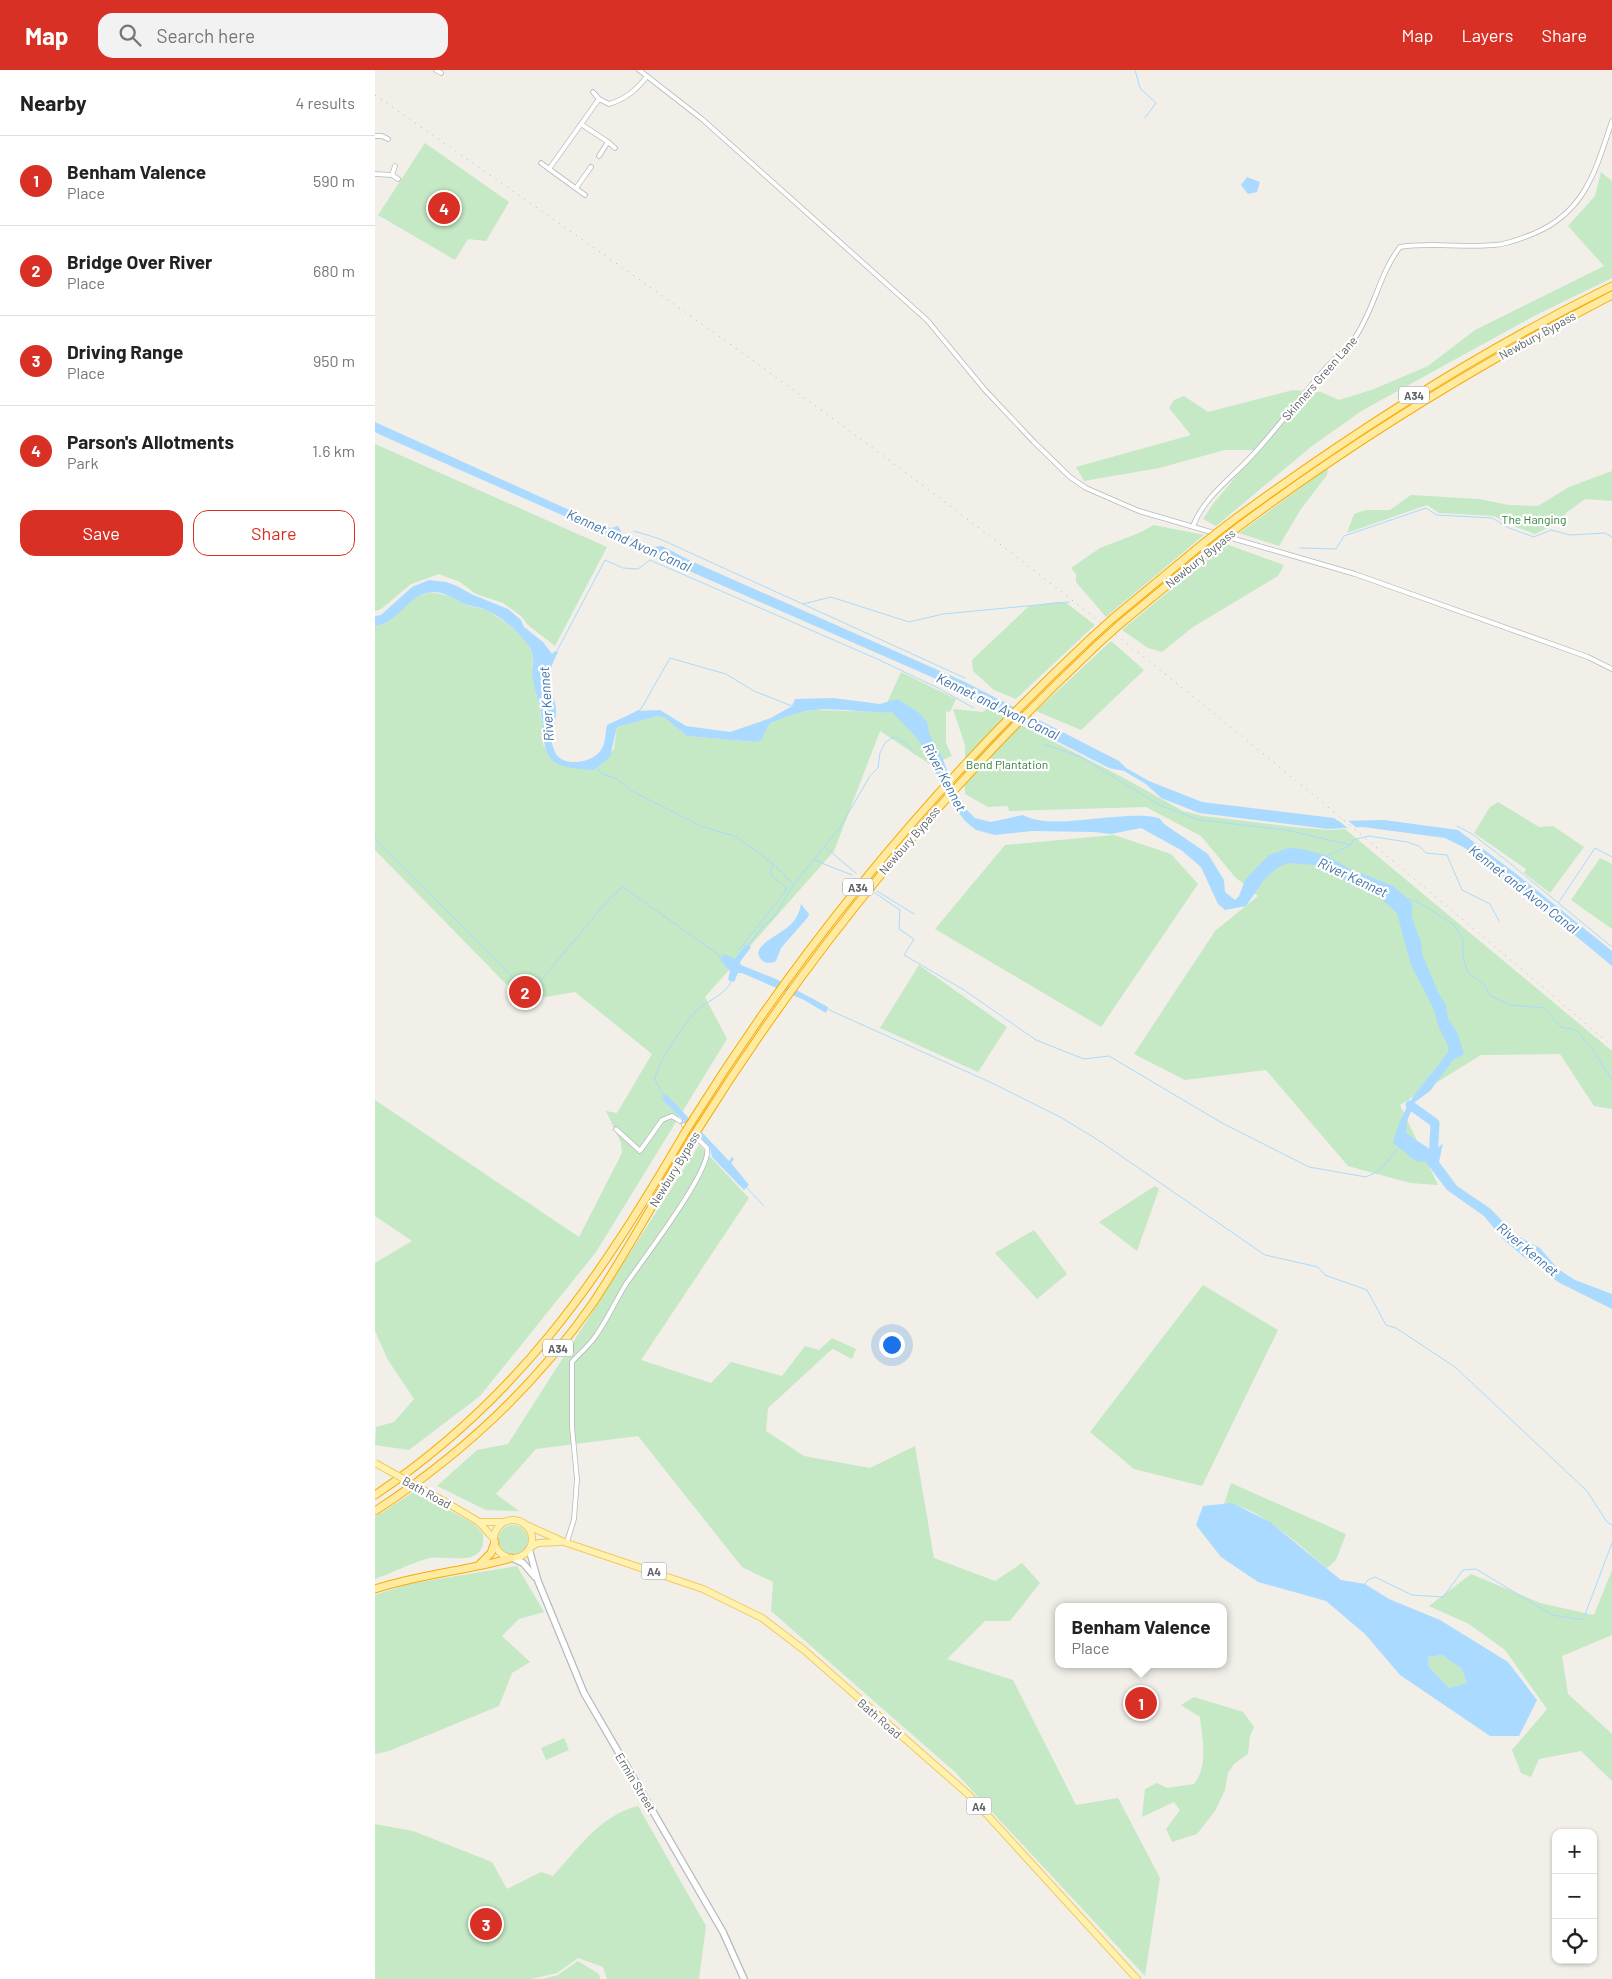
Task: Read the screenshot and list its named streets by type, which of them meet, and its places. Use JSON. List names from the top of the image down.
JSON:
{
  "streets": {
    "highway": ["Newbury Bypass", "A34"],
    "main road": ["Bath Road", "A4", "Ermin Street"],
    "street": ["Skinners Green Lane"]
  },
  "crossings": [
    ["Bath Road", "Ermin Street"]
  ],
  "water": ["Kennet and Avon Canal", "River Kennet"],
  "parks": ["The Hanging", "Bend Plantation"],
  "page": {
    "header": "Map",
    "search": "Search here",
    "nav": ["Map", "Layers", "Share"],
    "heading": ["Nearby", "4 results"],
    "list": [
      {
        "mark": "1",
        "name": "Benham Valence",
        "note": "Place",
        "value": "590 m"
      },
      {
        "mark": "2",
        "name": "Bridge Over River",
        "note": "Place",
        "value": "680 m"
      },
      {
        "mark": "3",
        "name": "Driving Range",
        "note": "Place",
        "value": "950 m"
      },
      {
        "mark": "4",
        "name": "Parson's Allotments",
        "note": "Park",
        "value": "1.6 km"
      }
    ],
    "pins": [
      "4",
      "2",
      "1",
      "3"
    ],
    "buttons": ["Save", "Share"],
    "popup": ["Benham Valence", "Place"],
    "map_buttons": ["+", "−"]
  }
}
